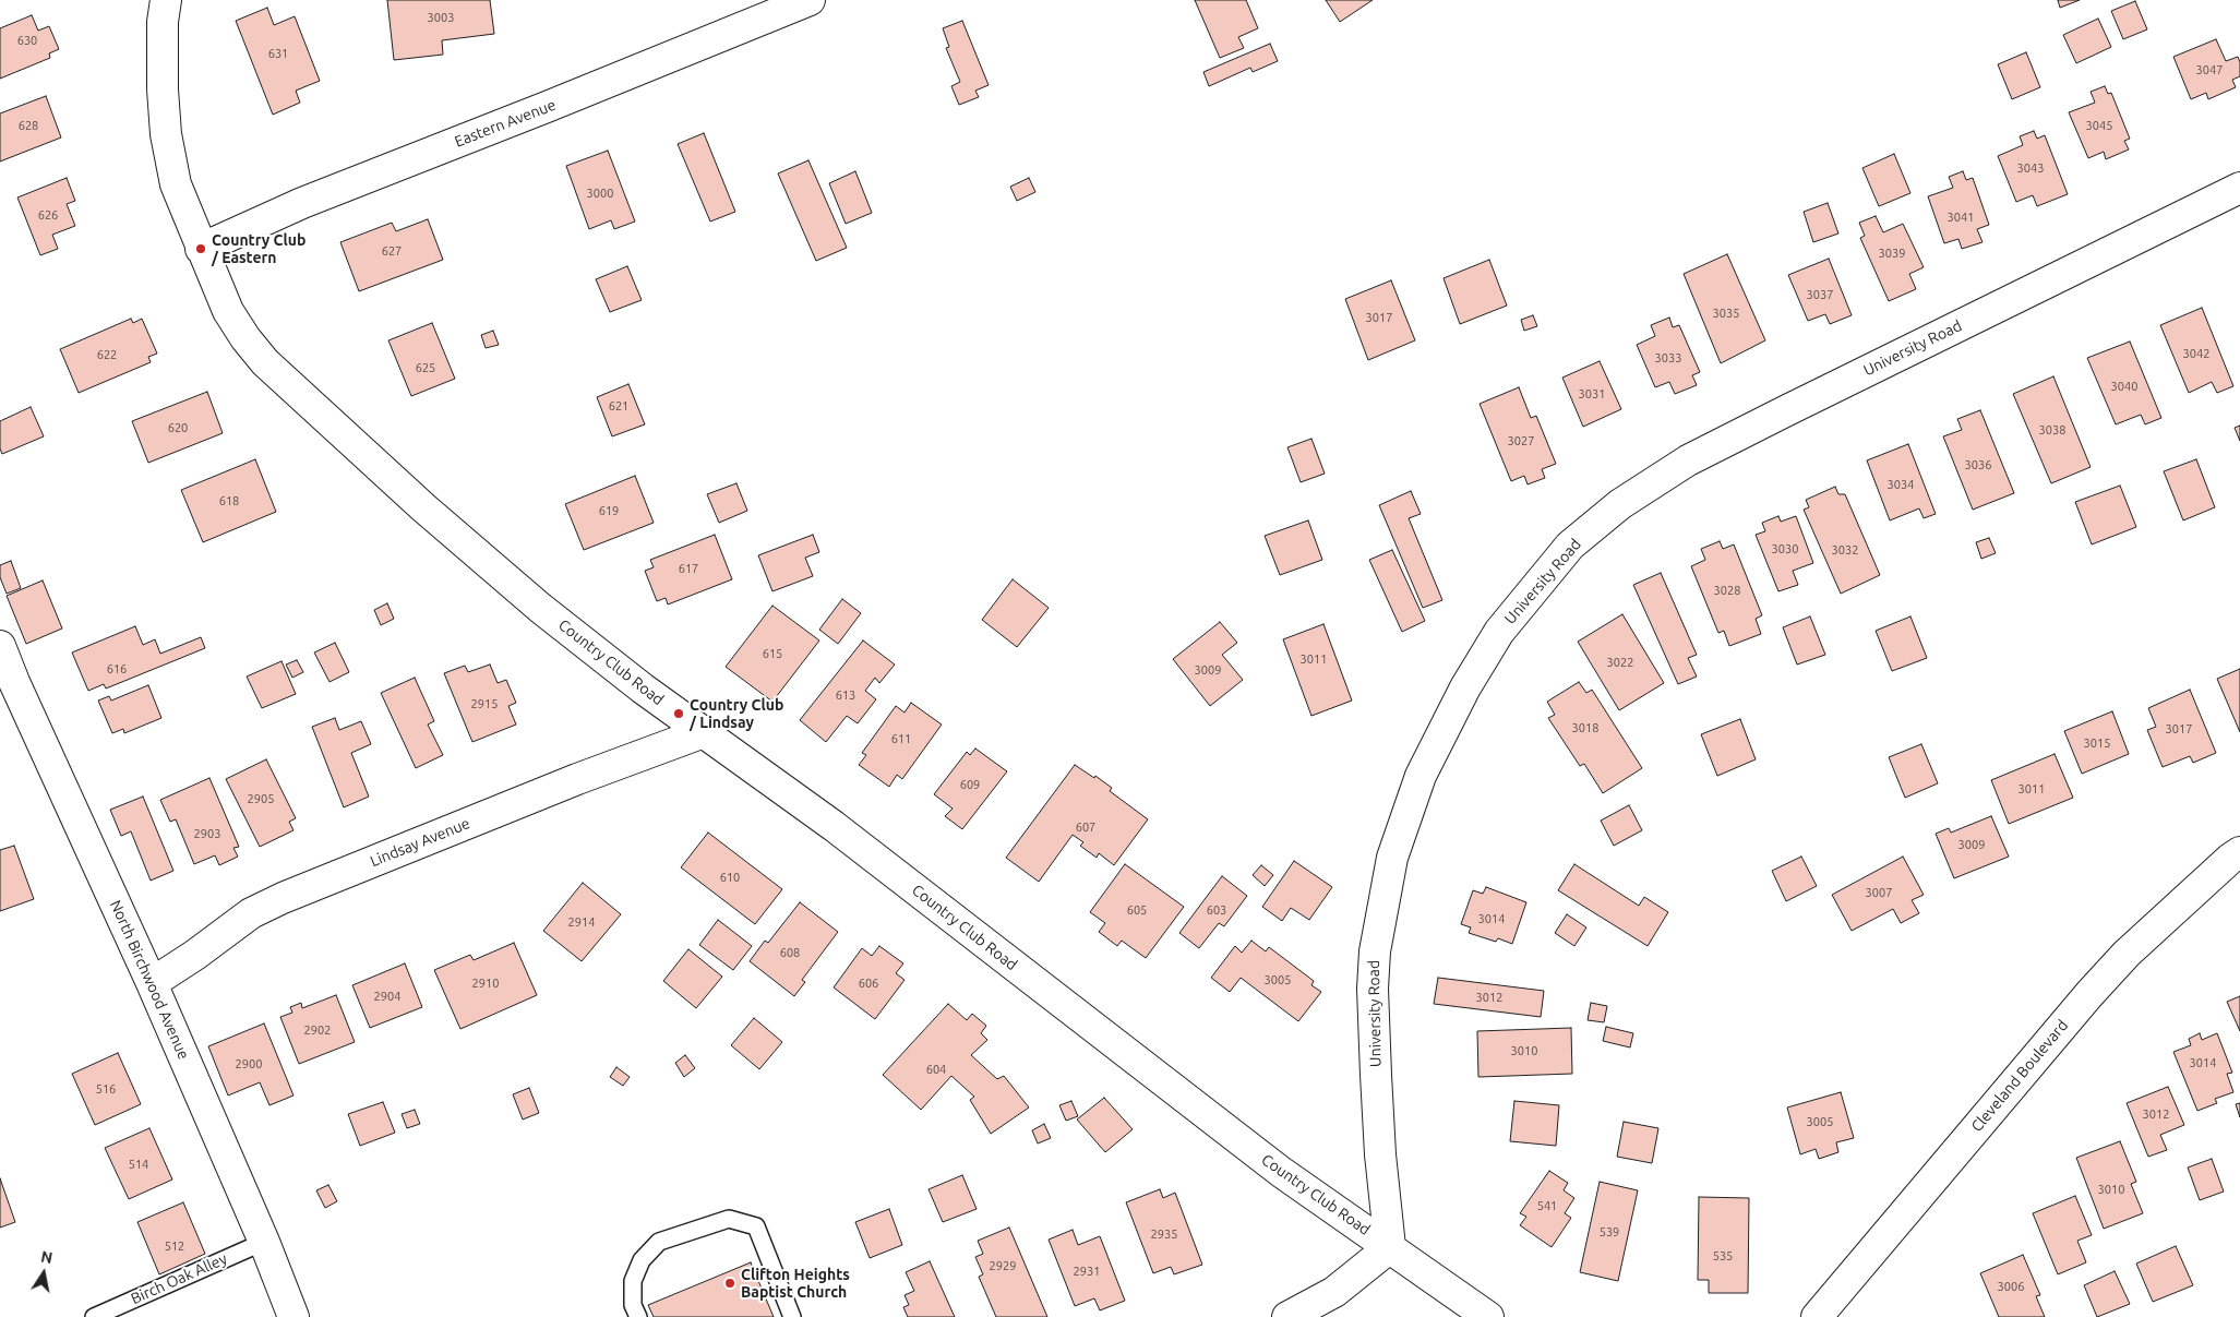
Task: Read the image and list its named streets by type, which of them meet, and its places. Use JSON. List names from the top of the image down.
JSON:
{
  "streets": {
    "street": [
      "Eastern Avenue",
      "University Road",
      "Country Club Road",
      "Lindsay Avenue",
      "North Birchwood Avenue",
      "Cleveland Boulevard"
    ],
    "lane": ["Birch Oak Alley"]
  },
  "crossings": [
    ["Eastern Avenue", "Country Club Road"],
    ["University Road", "Country Club Road"],
    ["Country Club Road", "Lindsay Avenue"],
    ["Lindsay Avenue", "North Birchwood Avenue"],
    ["North Birchwood Avenue", "Birch Oak Alley"]
  ],
  "places": ["Country Club / Eastern", "Country Club / Lindsay", "Clifton Heights Baptist Church"],
  "house_numbers": [
    "3003",
    "630",
    "631",
    "3047",
    "628",
    "3045",
    "3043",
    "3000",
    "626",
    "3041",
    "627",
    "3039",
    "3037",
    "3035",
    "3017",
    "3042",
    "622",
    "3033",
    "625",
    "3040",
    "3031",
    "621",
    "620",
    "3038",
    "3027",
    "3036",
    "3034",
    "618",
    "619",
    "3030",
    "3032",
    "617",
    "3028",
    "615",
    "3011",
    "3022",
    "616",
    "3009",
    "613",
    "2915",
    "3018",
    "3017",
    "611",
    "3015",
    "609",
    "3011",
    "2905",
    "607",
    "2903",
    "3009",
    "610",
    "3007",
    "605",
    "603",
    "3014",
    "2914",
    "608",
    "3005",
    "2910",
    "606",
    "2904",
    "3012",
    "2902",
    "3010",
    "3014",
    "2900",
    "604",
    "516",
    "3012",
    "3005",
    "514",
    "3010",
    "541",
    "539",
    "2935",
    "512",
    "535",
    "2929",
    "2931",
    "3006"
  ],
  "north": "top"
}
